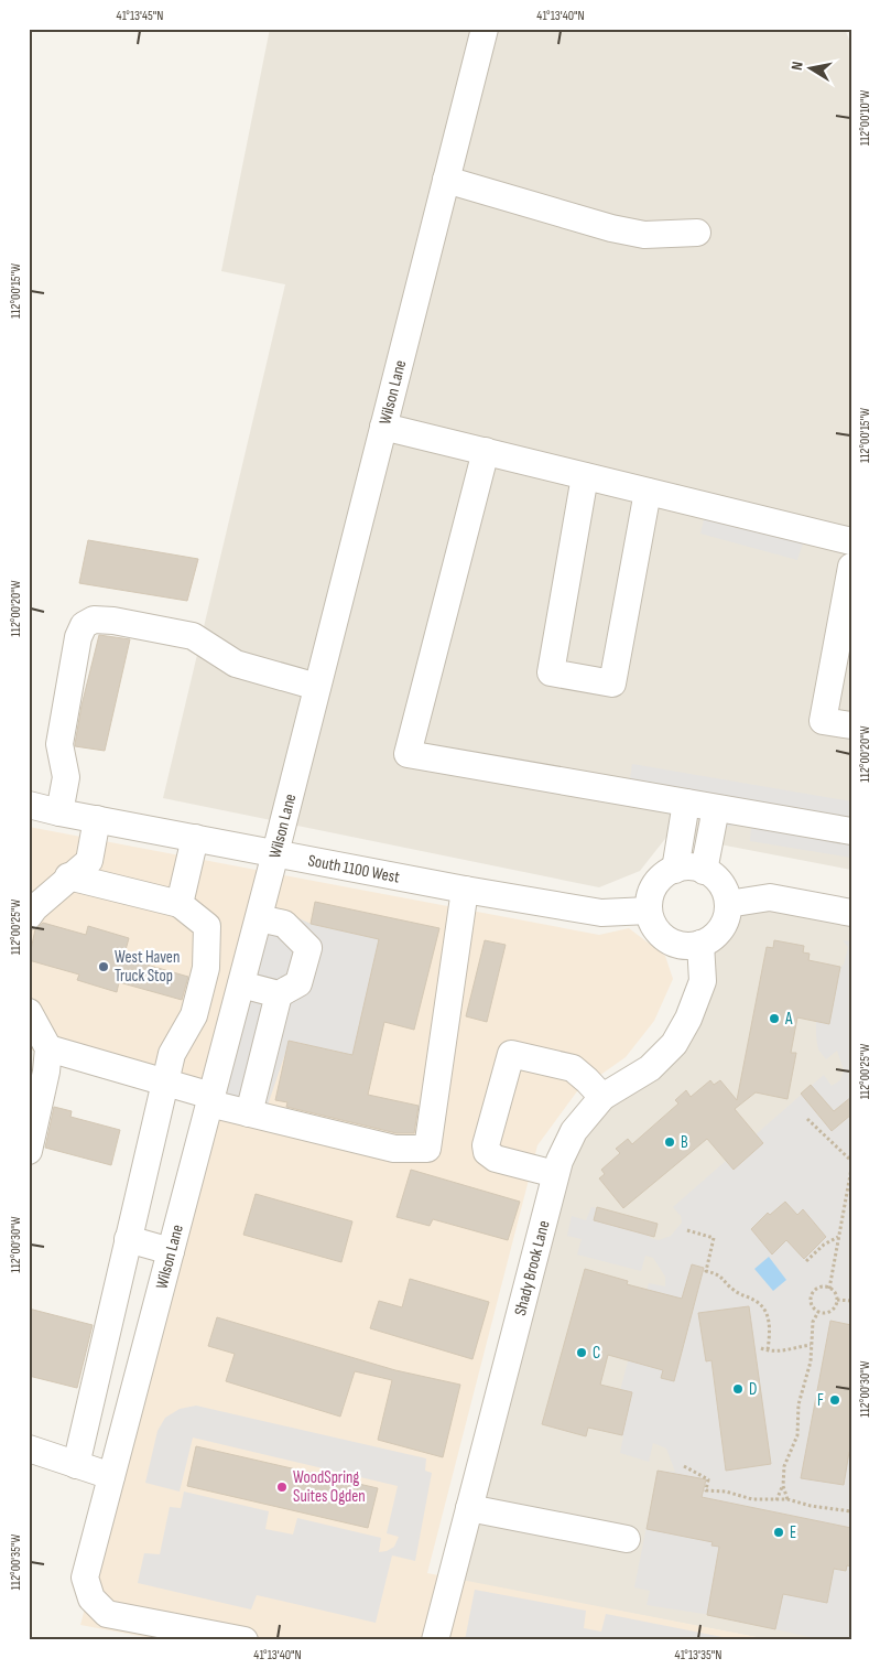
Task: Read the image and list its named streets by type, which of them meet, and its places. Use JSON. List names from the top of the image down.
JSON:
{
  "streets": {
    "street": ["Wilson Lane", "South 1100 West", "Shady Brook Lane"]
  },
  "crossings": [
    ["Wilson Lane", "South 1100 West"],
    ["South 1100 West", "Shady Brook Lane"]
  ],
  "places": [
    "West Haven Truck Stop",
    "A",
    "B",
    "C",
    "D",
    "F",
    "WoodSpring Suites Ogden",
    "E"
  ],
  "north": "left",
  "coordinates": [
    "41°13'45\"N",
    "41°13'40\"N",
    "112°00'10\"W",
    "112°00'15\"W",
    "112°00'20\"W",
    "112°00'25\"W",
    "112°00'30\"W",
    "112°00'35\"W",
    "41°13'35\"N"
  ]
}
